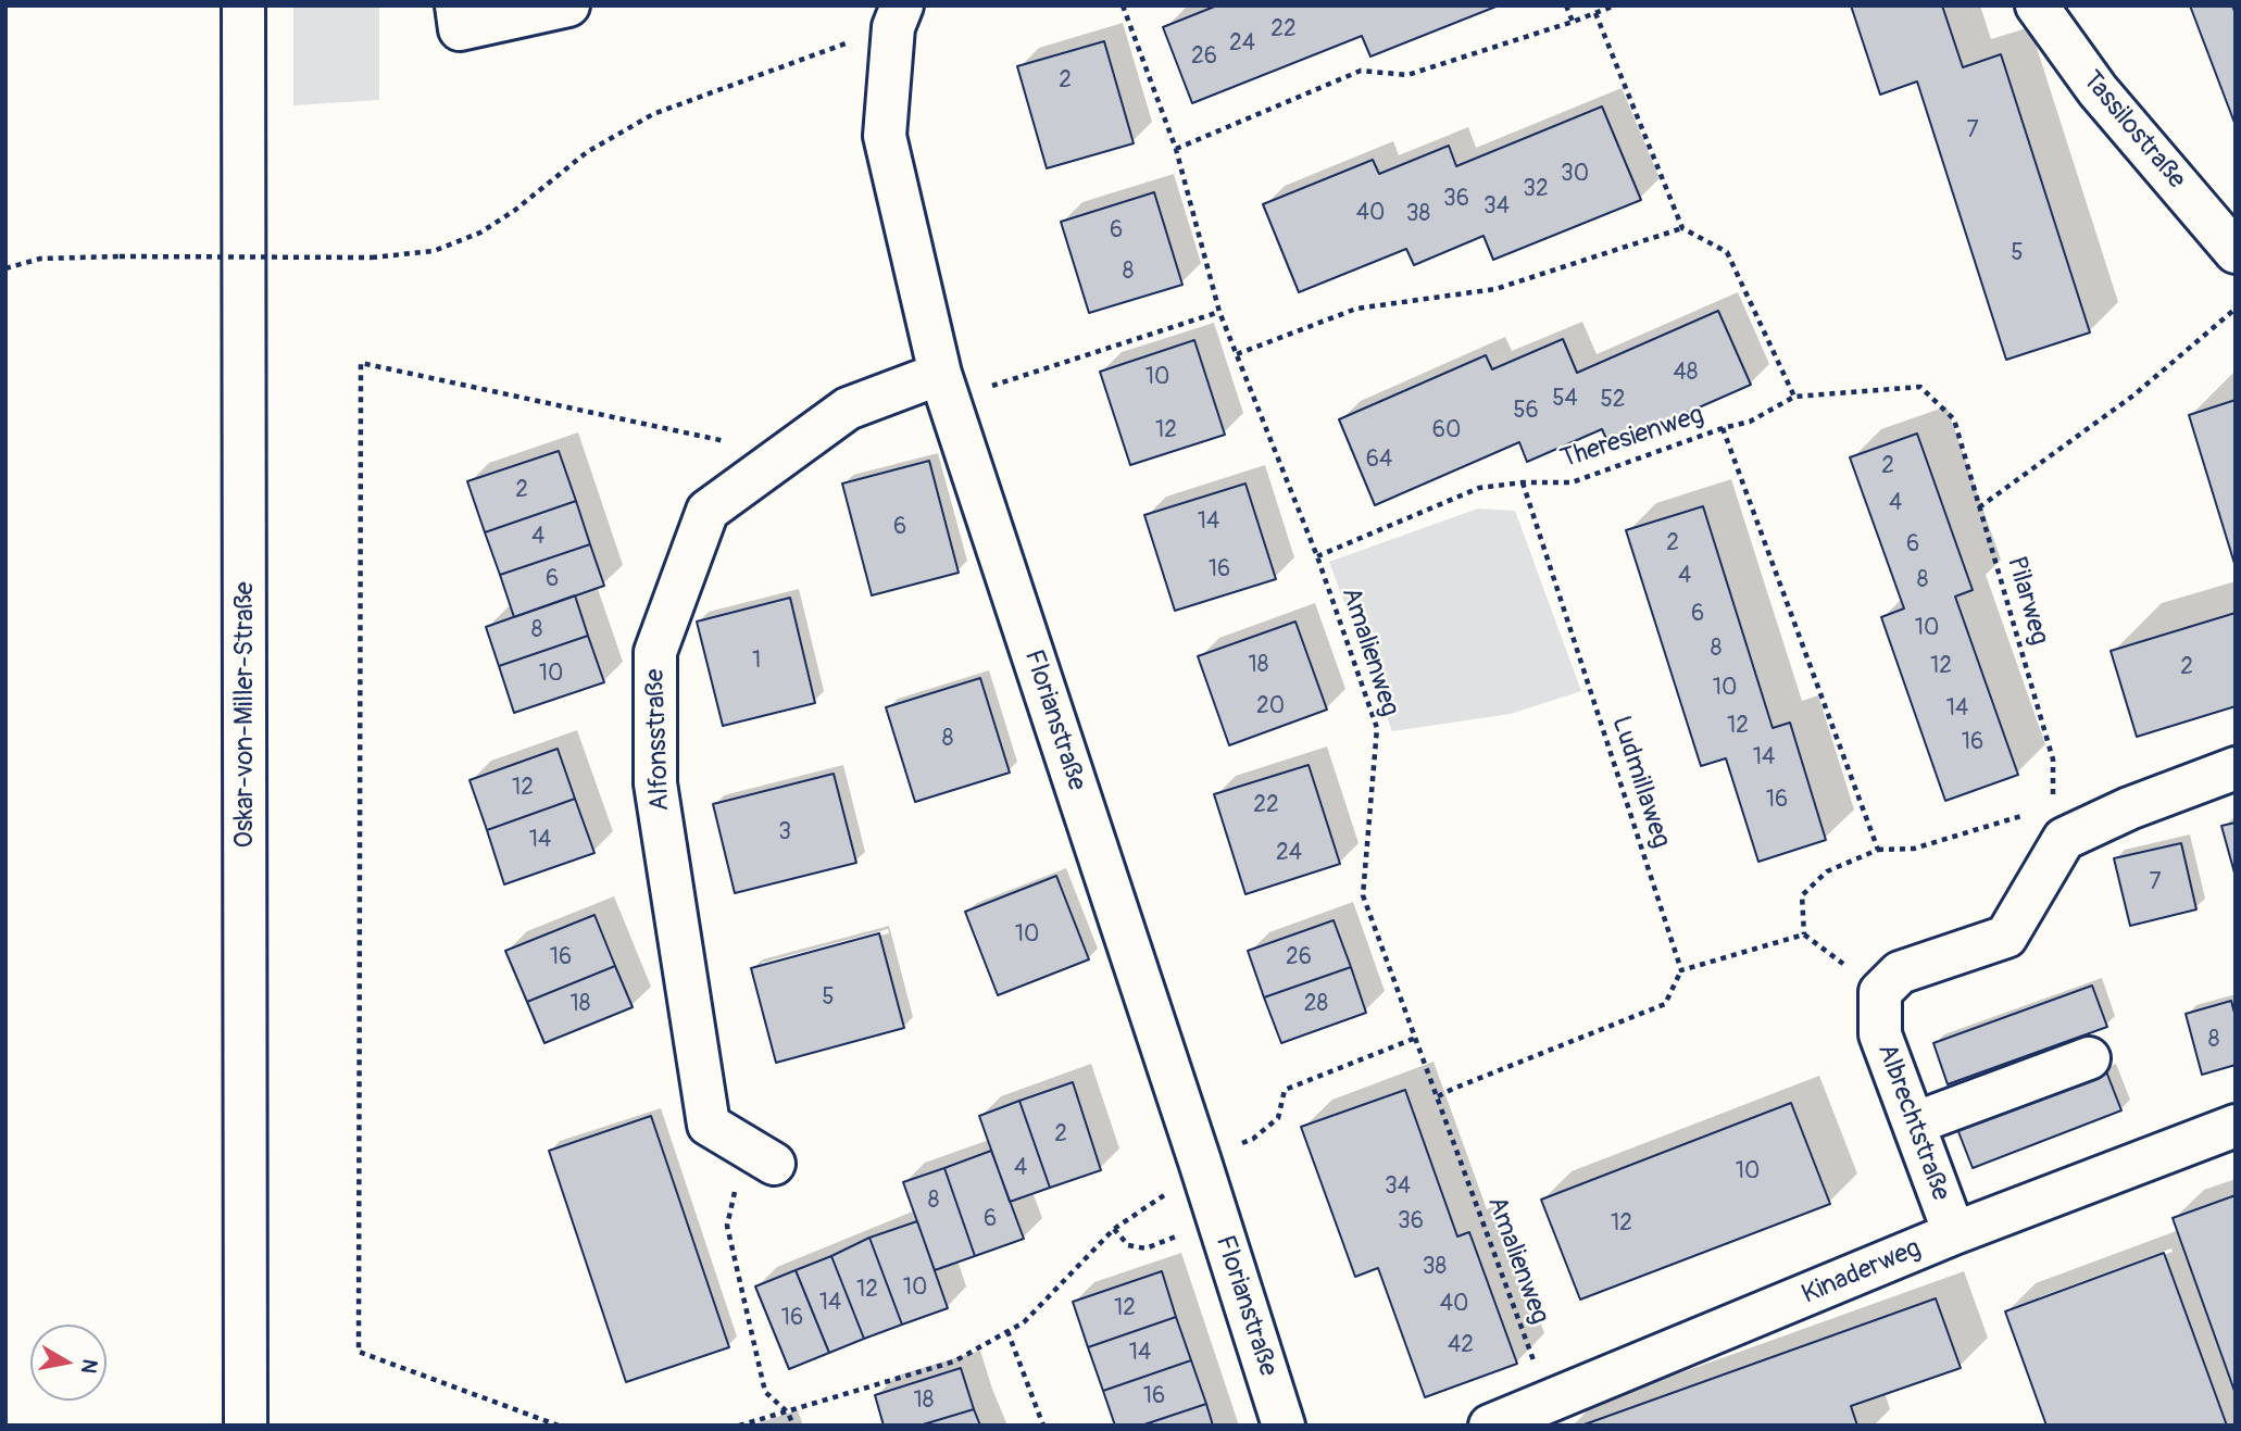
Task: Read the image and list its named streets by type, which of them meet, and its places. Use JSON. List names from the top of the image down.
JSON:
{
  "streets": {
    "street": [
      "Tassilostraße",
      "Oskar-von-Miller-Straße",
      "Florianstraße",
      "Alfonsstraße",
      "Albrechtstraße",
      "Kinaderweg"
    ],
    "path": [
      "Theresienweg",
      "Pilarweg",
      "Amalienweg",
      "Ludmillaweg"
    ]
  },
  "crossings": [
    ["Theresienweg", "Pilarweg"],
    ["Theresienweg", "Amalienweg"],
    ["Theresienweg", "Ludmillaweg"],
    ["Amalienweg", "Kinaderweg"],
    ["Florianstraße", "Alfonsstraße"],
    ["Albrechtstraße", "Kinaderweg"]
  ],
  "house_numbers": [
    "22",
    "24",
    "26",
    "2",
    "7",
    "30",
    "32",
    "36",
    "34",
    "40",
    "38",
    "6",
    "5",
    "8",
    "48",
    "10",
    "54",
    "52",
    "56",
    "12",
    "60",
    "64",
    "2",
    "2",
    "4",
    "14",
    "6",
    "4",
    "2",
    "6",
    "16",
    "4",
    "6",
    "8",
    "6",
    "10",
    "8",
    "8",
    "1",
    "18",
    "12",
    "2",
    "10",
    "10",
    "20",
    "14",
    "12",
    "8",
    "16",
    "14",
    "12",
    "16",
    "22",
    "3",
    "14",
    "24",
    "7",
    "10",
    "16",
    "26",
    "5",
    "18",
    "28",
    "8",
    "2",
    "4",
    "10",
    "34",
    "8",
    "6",
    "36",
    "12",
    "38",
    "10",
    "12",
    "14",
    "40",
    "12",
    "16",
    "42",
    "14",
    "16",
    "18"
  ],
  "north": "right"
}
